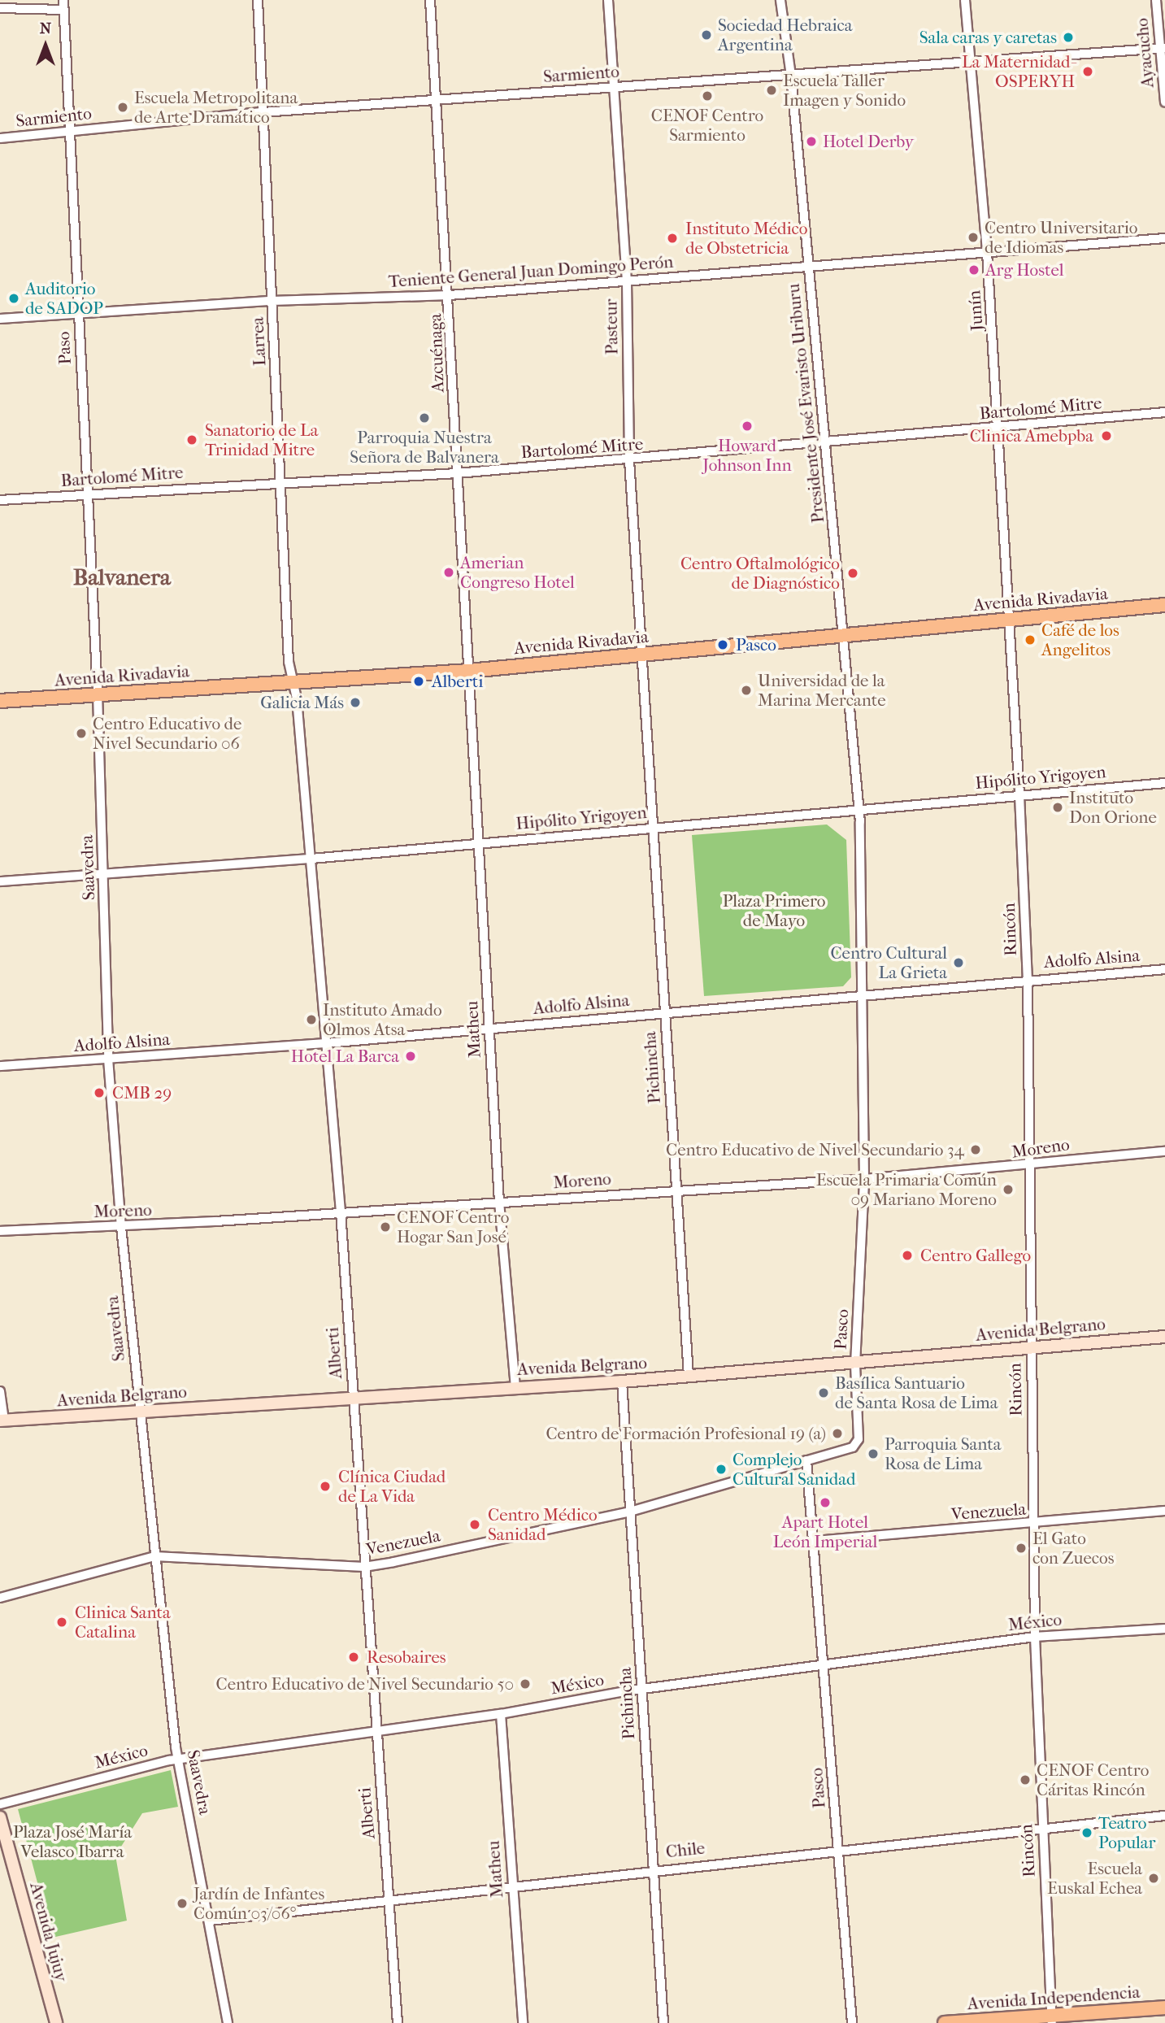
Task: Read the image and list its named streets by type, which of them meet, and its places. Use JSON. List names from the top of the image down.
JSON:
{
  "streets": {
    "main road": [
      "Avenida Rivadavia",
      "Avenida Belgrano",
      "Avenida Jujuy",
      "Avenida Independencia"
    ],
    "street": [
      "Ayacucho",
      "Sarmiento",
      "Teniente General Juan Domingo Perón",
      "Junín",
      "Pasteur",
      "Larrea",
      "Paso",
      "Azcuénaga",
      "Presidente José Evaristo Uriburu",
      "Bartolomé Mitre",
      "Hipólito Yrigoyen",
      "Saavedra",
      "Rincón",
      "Adolfo Alsina",
      "Matheu",
      "Pichincha",
      "Moreno",
      "Pasco",
      "Alberti",
      "Venezuela",
      "México",
      "Chile"
    ]
  },
  "crossings": [
    ["Ayacucho", "Sarmiento"],
    ["Sarmiento", "Junín"],
    ["Sarmiento", "Pasteur"],
    ["Sarmiento", "Larrea"],
    ["Sarmiento", "Paso"],
    ["Sarmiento", "Azcuénaga"],
    ["Sarmiento", "Presidente José Evaristo Uriburu"],
    ["Teniente General Juan Domingo Perón", "Junín"],
    ["Teniente General Juan Domingo Perón", "Pasteur"],
    ["Teniente General Juan Domingo Perón", "Larrea"],
    ["Teniente General Juan Domingo Perón", "Paso"],
    ["Teniente General Juan Domingo Perón", "Azcuénaga"],
    ["Teniente General Juan Domingo Perón", "Presidente José Evaristo Uriburu"],
    ["Junín", "Bartolomé Mitre"],
    ["Junín", "Avenida Rivadavia"],
    ["Junín", "Rincón"],
    ["Pasteur", "Bartolomé Mitre"],
    ["Pasteur", "Avenida Rivadavia"],
    ["Pasteur", "Pichincha"],
    ["Larrea", "Bartolomé Mitre"],
    ["Larrea", "Avenida Rivadavia"],
    ["Larrea", "Alberti"],
    ["Paso", "Bartolomé Mitre"],
    ["Paso", "Avenida Rivadavia"],
    ["Paso", "Saavedra"],
    ["Azcuénaga", "Bartolomé Mitre"],
    ["Azcuénaga", "Avenida Rivadavia"],
    ["Azcuénaga", "Matheu"],
    ["Presidente José Evaristo Uriburu", "Bartolomé Mitre"],
    ["Presidente José Evaristo Uriburu", "Avenida Rivadavia"],
    ["Presidente José Evaristo Uriburu", "Pasco"],
    ["Avenida Rivadavia", "Saavedra"],
    ["Avenida Rivadavia", "Rincón"],
    ["Avenida Rivadavia", "Matheu"],
    ["Avenida Rivadavia", "Pichincha"],
    ["Avenida Rivadavia", "Pasco"],
    ["Avenida Rivadavia", "Alberti"],
    ["Hipólito Yrigoyen", "Saavedra"],
    ["Hipólito Yrigoyen", "Rincón"],
    ["Hipólito Yrigoyen", "Matheu"],
    ["Hipólito Yrigoyen", "Pichincha"],
    ["Hipólito Yrigoyen", "Pasco"],
    ["Hipólito Yrigoyen", "Alberti"],
    ["Saavedra", "Adolfo Alsina"],
    ["Saavedra", "Moreno"],
    ["Saavedra", "Avenida Belgrano"],
    ["Saavedra", "Venezuela"],
    ["Saavedra", "México"],
    ["Saavedra", "Chile"],
    ["Rincón", "Adolfo Alsina"],
    ["Rincón", "Moreno"],
    ["Rincón", "Avenida Belgrano"],
    ["Rincón", "Venezuela"],
    ["Rincón", "México"],
    ["Rincón", "Chile"],
    ["Rincón", "Avenida Independencia"],
    ["Adolfo Alsina", "Matheu"],
    ["Adolfo Alsina", "Pichincha"],
    ["Adolfo Alsina", "Pasco"],
    ["Adolfo Alsina", "Alberti"],
    ["Matheu", "Moreno"],
    ["Matheu", "Avenida Belgrano"],
    ["Matheu", "México"],
    ["Matheu", "Chile"],
    ["Pichincha", "Moreno"],
    ["Pichincha", "Avenida Belgrano"],
    ["Pichincha", "Venezuela"],
    ["Pichincha", "México"],
    ["Pichincha", "Chile"],
    ["Moreno", "Pasco"],
    ["Moreno", "Alberti"],
    ["Pasco", "Avenida Belgrano"],
    ["Pasco", "Venezuela"],
    ["Pasco", "México"],
    ["Pasco", "Chile"],
    ["Avenida Belgrano", "Alberti"],
    ["Alberti", "Venezuela"],
    ["Alberti", "México"],
    ["Alberti", "Chile"]
  ],
  "districts": ["Balvanera"],
  "parks": ["Plaza Primero de Mayo", "Plaza José María Velasco Ibarra"],
  "places": [
    "Sociedad Hebraica Argentina",
    "Sala caras y caretas",
    "La Maternidad- OSPERYH",
    "Escuela Taller Imagen y Sonido",
    "CENOF Centro Sarmiento",
    "Escuela Metropolitana de Arte Dramático",
    "Hotel Derby",
    "Centro Universitario de Idiomas",
    "Instituto Médico de Obstetricia",
    "Arg Hostel",
    "Auditorio de SADOP",
    "Parroquia Nuestra Señora de Balvanera",
    "Howard Johnson Inn",
    "Clinica Amebpba",
    "Sanatorio de La Trinidad Mitre",
    "Amerian Congreso Hotel",
    "Centro Oftalmológico de Diagnóstico",
    "Café de los Angelitos",
    "Pasco",
    "Alberti",
    "Universidad de la Marina Mercante",
    "Galicia Más",
    "Centro Educativo de Nivel Secundario 06",
    "Instituto Don Orione",
    "Centro Cultural La Grieta",
    "Instituto Amado Olmos Atsa",
    "Hotel La Barca",
    "CMB 29",
    "Centro Educativo de Nivel Secundario 34",
    "Escuela Primaria Común 09 Mariano Moreno",
    "CENOF Centro Hogar San José",
    "Centro Gallego",
    "Basílica Santuario de Santa Rosa de Lima",
    "Centro de Formación Profesional 19 (a)",
    "Parroquia Santa Rosa de Lima",
    "Complejo Cultural Sanidad",
    "Clínica Ciudad de La Vida",
    "Apart Hotel León Imperial",
    "Centro Médico Sanidad",
    "El Gato con Zuecos",
    "Clinica Santa Catalina",
    "Resobaires",
    "Centro Educativo de Nivel Secundario 50",
    "CENOF Centro Cáritas Rincón",
    "Teatro Popular",
    "Escuela Euskal Echea",
    "Jardín de Infantes Común 03/06°"
  ],
  "north": "top"
}
